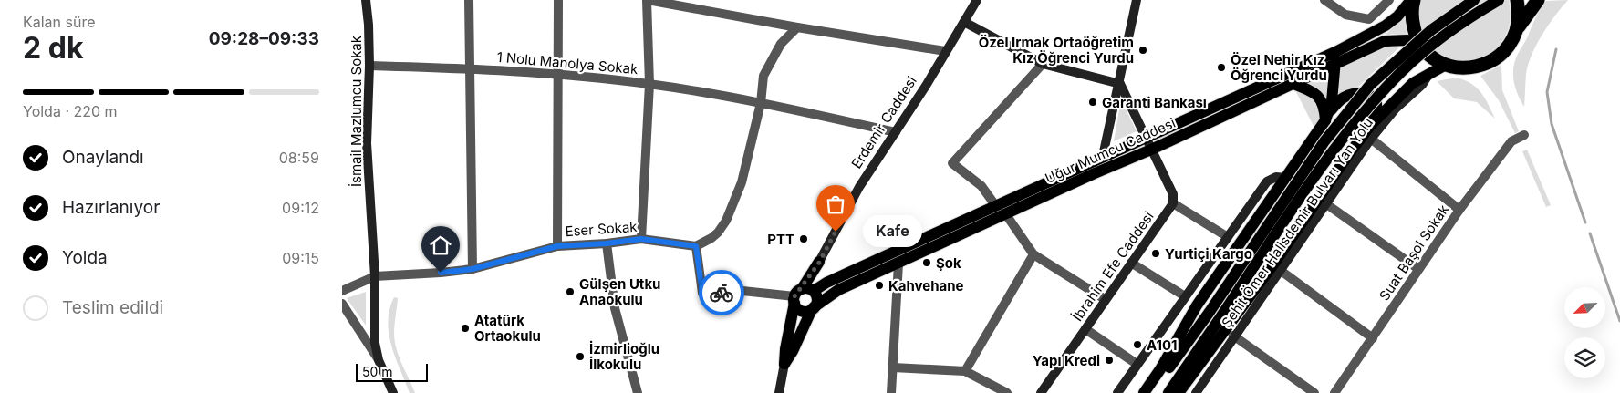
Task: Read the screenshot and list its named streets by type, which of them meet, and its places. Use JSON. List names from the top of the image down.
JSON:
{
  "streets": {
    "main road": ["Erdemir Caddesi", "Uğur Mumcu Caddesi"],
    "street": [
      "1 Nolu Manolya Sokak",
      "İsmail Mazlumcu Sokak",
      "Şehit Ömer Halisdemir Bulvarı Yan Yolu",
      "Eser Sokak",
      "Suat Başol Sokak",
      "İbrahim Efe Caddesi"
    ]
  },
  "crossings": [
    ["1 Nolu Manolya Sokak", "İsmail Mazlumcu Sokak"],
    ["İsmail Mazlumcu Sokak", "Eser Sokak"],
    ["Erdemir Caddesi", "Uğur Mumcu Caddesi"]
  ],
  "places": [
    "Özel Irmak Ortaöğretim Kız Öğrenci Yurdu",
    "Özel Nehir Kız Öğrenci Yurdu",
    "Garanti Bankası",
    "Kafe",
    "PTT",
    "Yurtiçi Kargo",
    "Şok",
    "Kahvehane",
    "Gülşen Utku Anaokulu",
    "Atatürk Ortaokulu",
    "A101",
    "İzmirlioğlu İlkokulu",
    "Yapı Kredi"
  ],
  "scale_bar": "50 m",
  "north": "bottom left",
  "page": {
    "heading": ["2 dk", "Kalan süre", "09:28–09:33"],
    "bar": "Yolda · 220 m",
    "list": [
      ["Onaylandı", "08:59"],
      ["Hazırlanıyor", "09:12"],
      ["Yolda", "09:15"],
      "Teslim edildi"
    ],
    "bubble": "Kafe",
    "scale": "50 m"
  }
}
